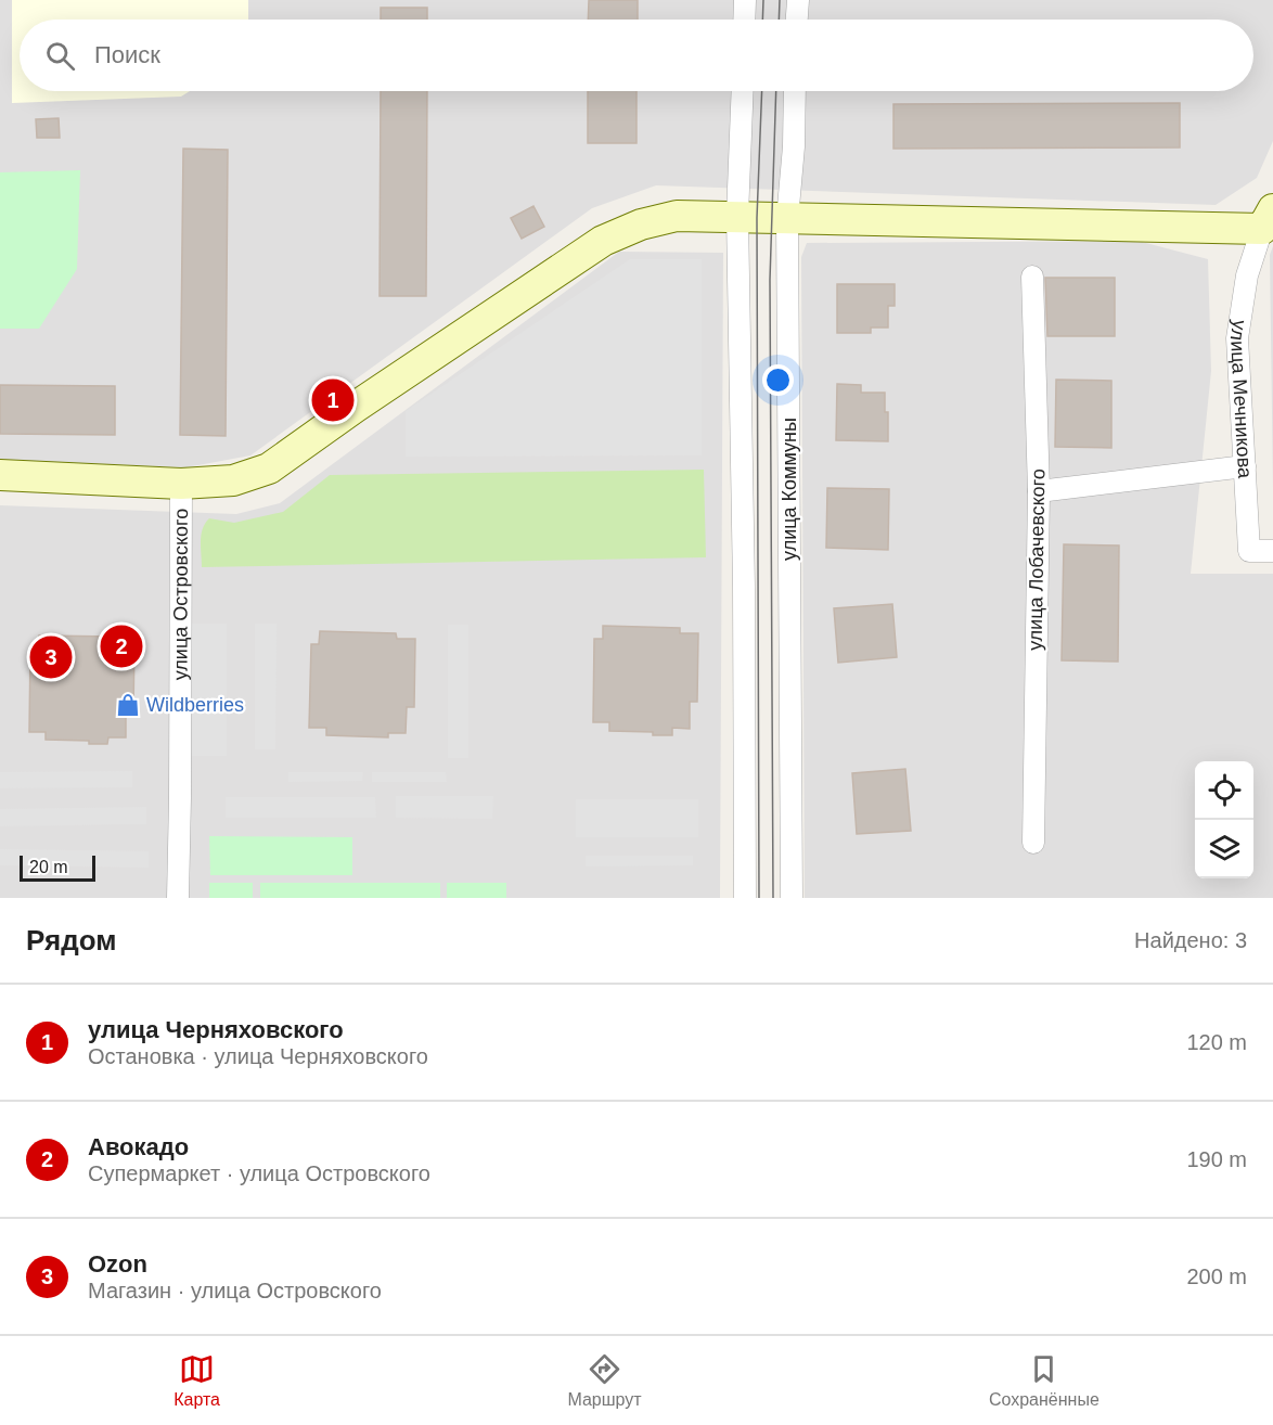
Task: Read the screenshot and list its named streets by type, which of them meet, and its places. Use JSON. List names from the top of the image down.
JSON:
{
  "streets": {
    "street": [
      "улица Мечникова",
      "улица Коммуны",
      "улица Лобачевского",
      "улица Островского"
    ]
  },
  "places": {
    "shop": ["Wildberries"]
  },
  "scale_bar": "20 m",
  "page": {
    "search": "Поиск",
    "pins": ["1", "2", "3"],
    "scale": "20 m",
    "heading": ["Рядом", "Найдено: 3"],
    "list": [
      {
        "mark": "1",
        "name": "улица Черняховского",
        "note": "Остановка · улица Черняховского",
        "value": "120 m"
      },
      {
        "mark": "2",
        "name": "Авокадо",
        "note": "Супермаркет · улица Островского",
        "value": "190 m"
      },
      {
        "mark": "3",
        "name": "Ozon",
        "note": "Магазин · улица Островского",
        "value": "200 m"
      }
    ],
    "nav": ["Карта", "Маршрут", "Сохранённые"]
  }
}
